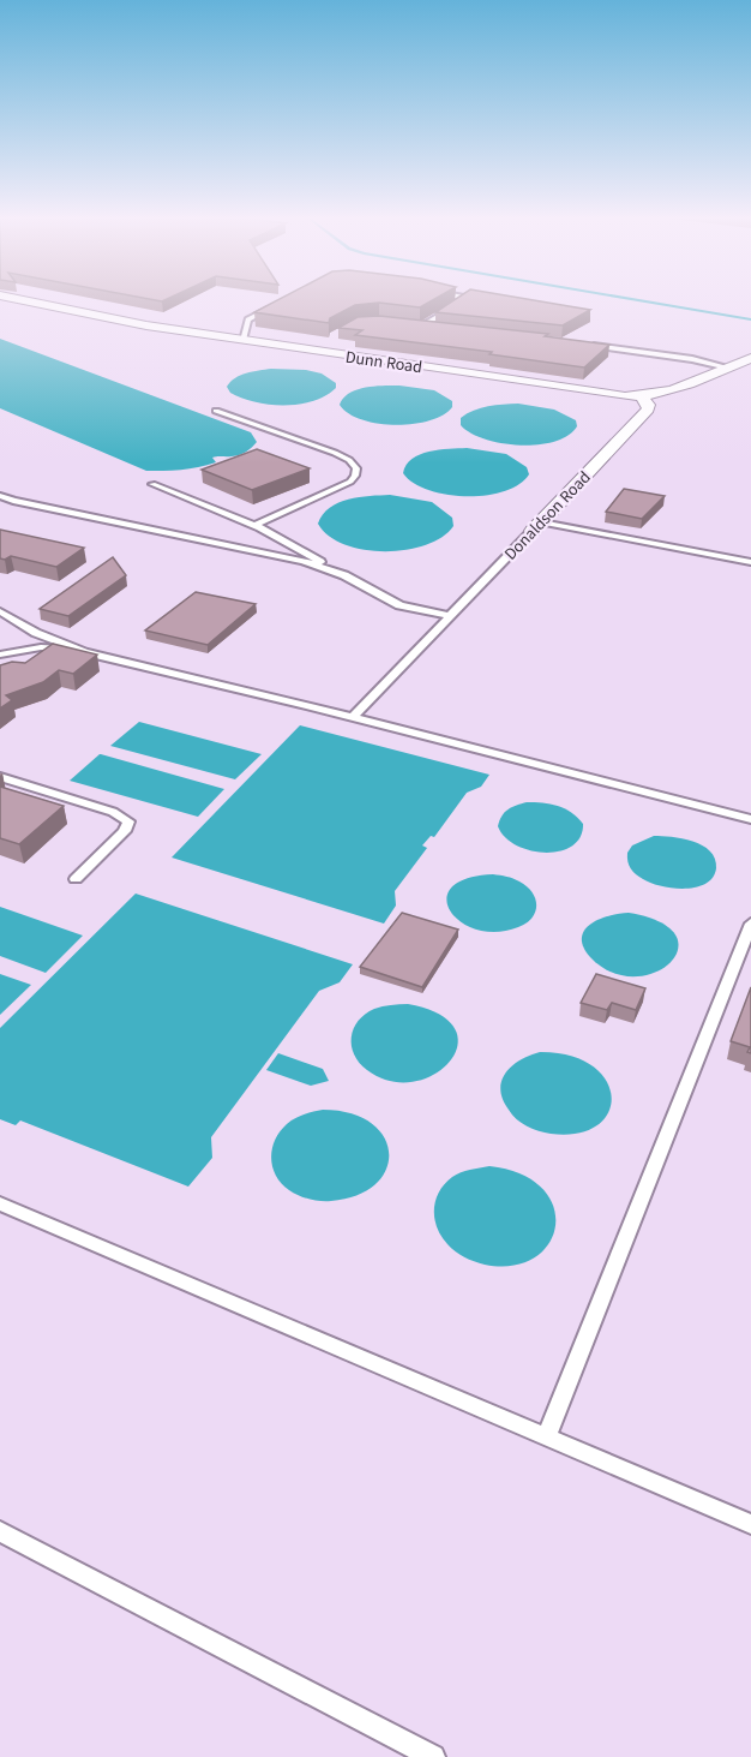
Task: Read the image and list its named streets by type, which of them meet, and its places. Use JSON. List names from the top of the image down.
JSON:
{
  "streets": {
    "street": ["Dunn Road", "Donaldson Road"]
  },
  "crossings": [
    ["Dunn Road", "Donaldson Road"]
  ]
}
